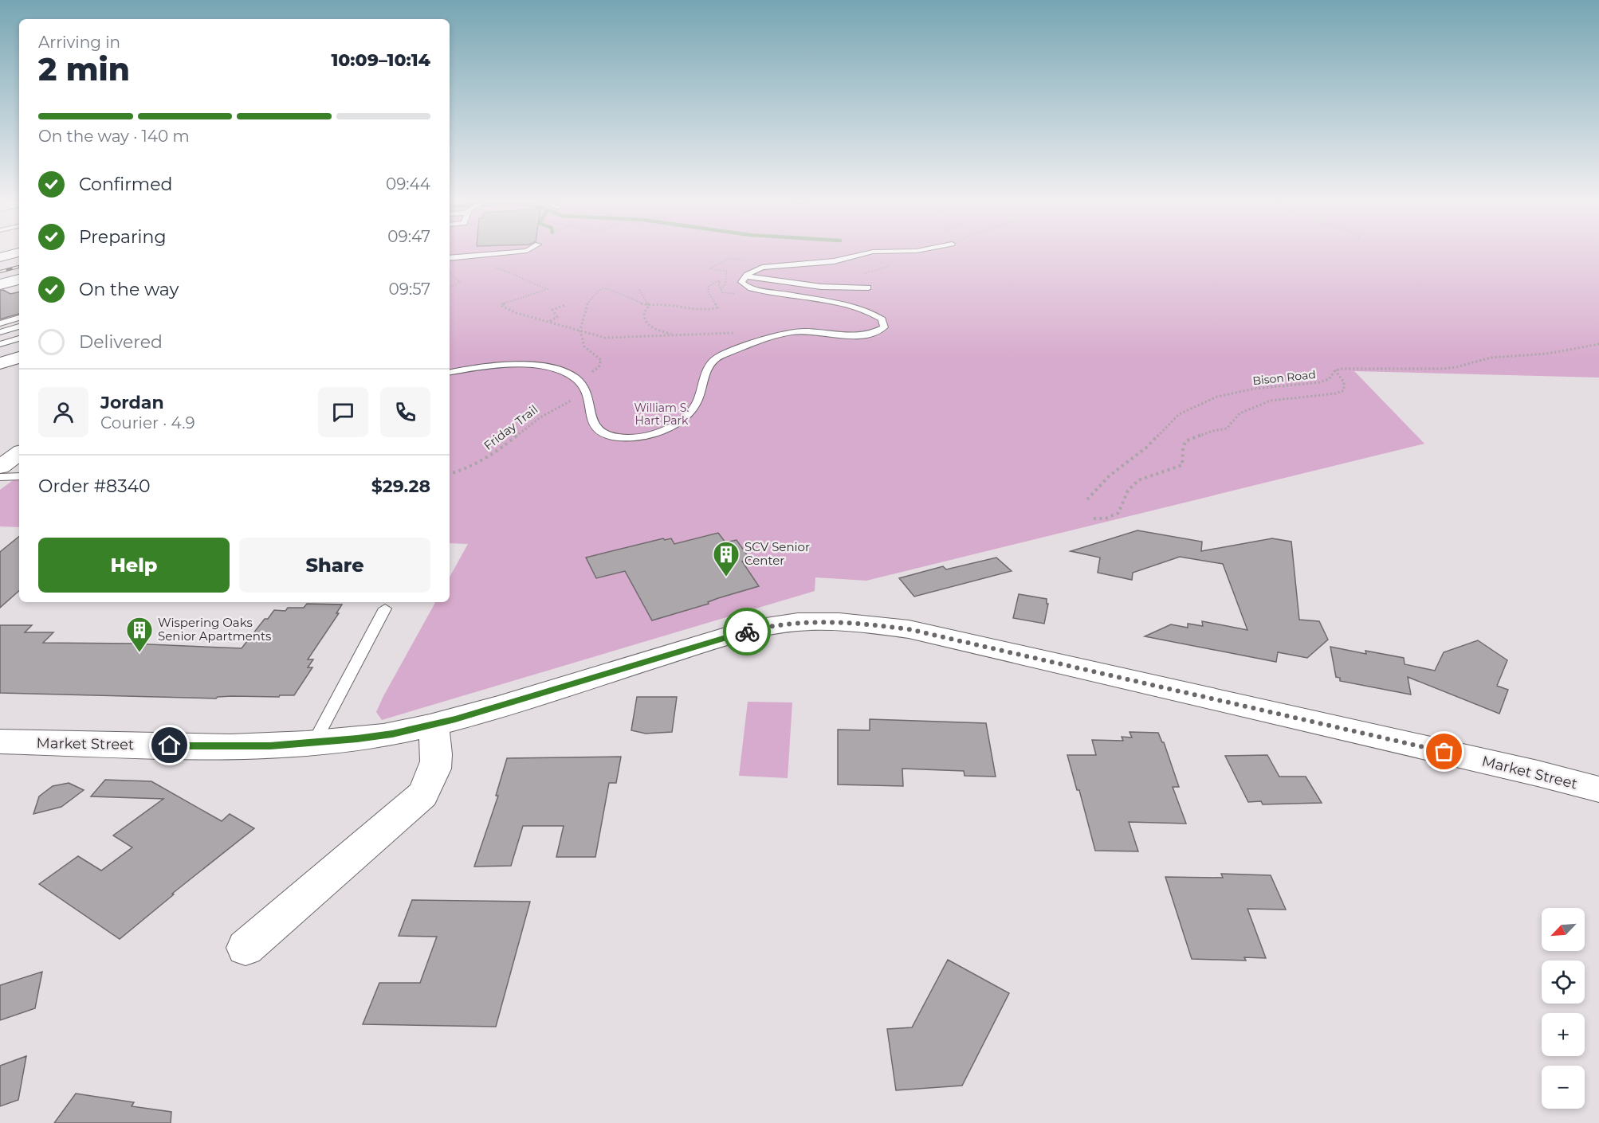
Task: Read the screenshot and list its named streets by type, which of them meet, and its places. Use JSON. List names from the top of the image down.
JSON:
{
  "streets": {
    "street": ["Market Street"],
    "path": ["Bison Road", "Friday Trail"]
  },
  "parks": ["William S. Hart Park"],
  "places": {
    "building": ["SCV Senior Center", "Wispering Oaks Senior Apartments"]
  },
  "north": "bottom left",
  "page": {
    "heading": ["2 min", "Arriving in", "10:09–10:14"],
    "panel": [
      "Jordan",
      "Courier · 4.9",
      "Order #8340",
      "$29.28"
    ],
    "bar": "On the way · 140 m",
    "list": [
      ["Confirmed", "09:44"],
      ["Preparing", "09:47"],
      ["On the way", "09:57"],
      "Delivered"
    ],
    "buttons": ["Help", "Share"],
    "map_buttons": ["+", "−"]
  }
}
